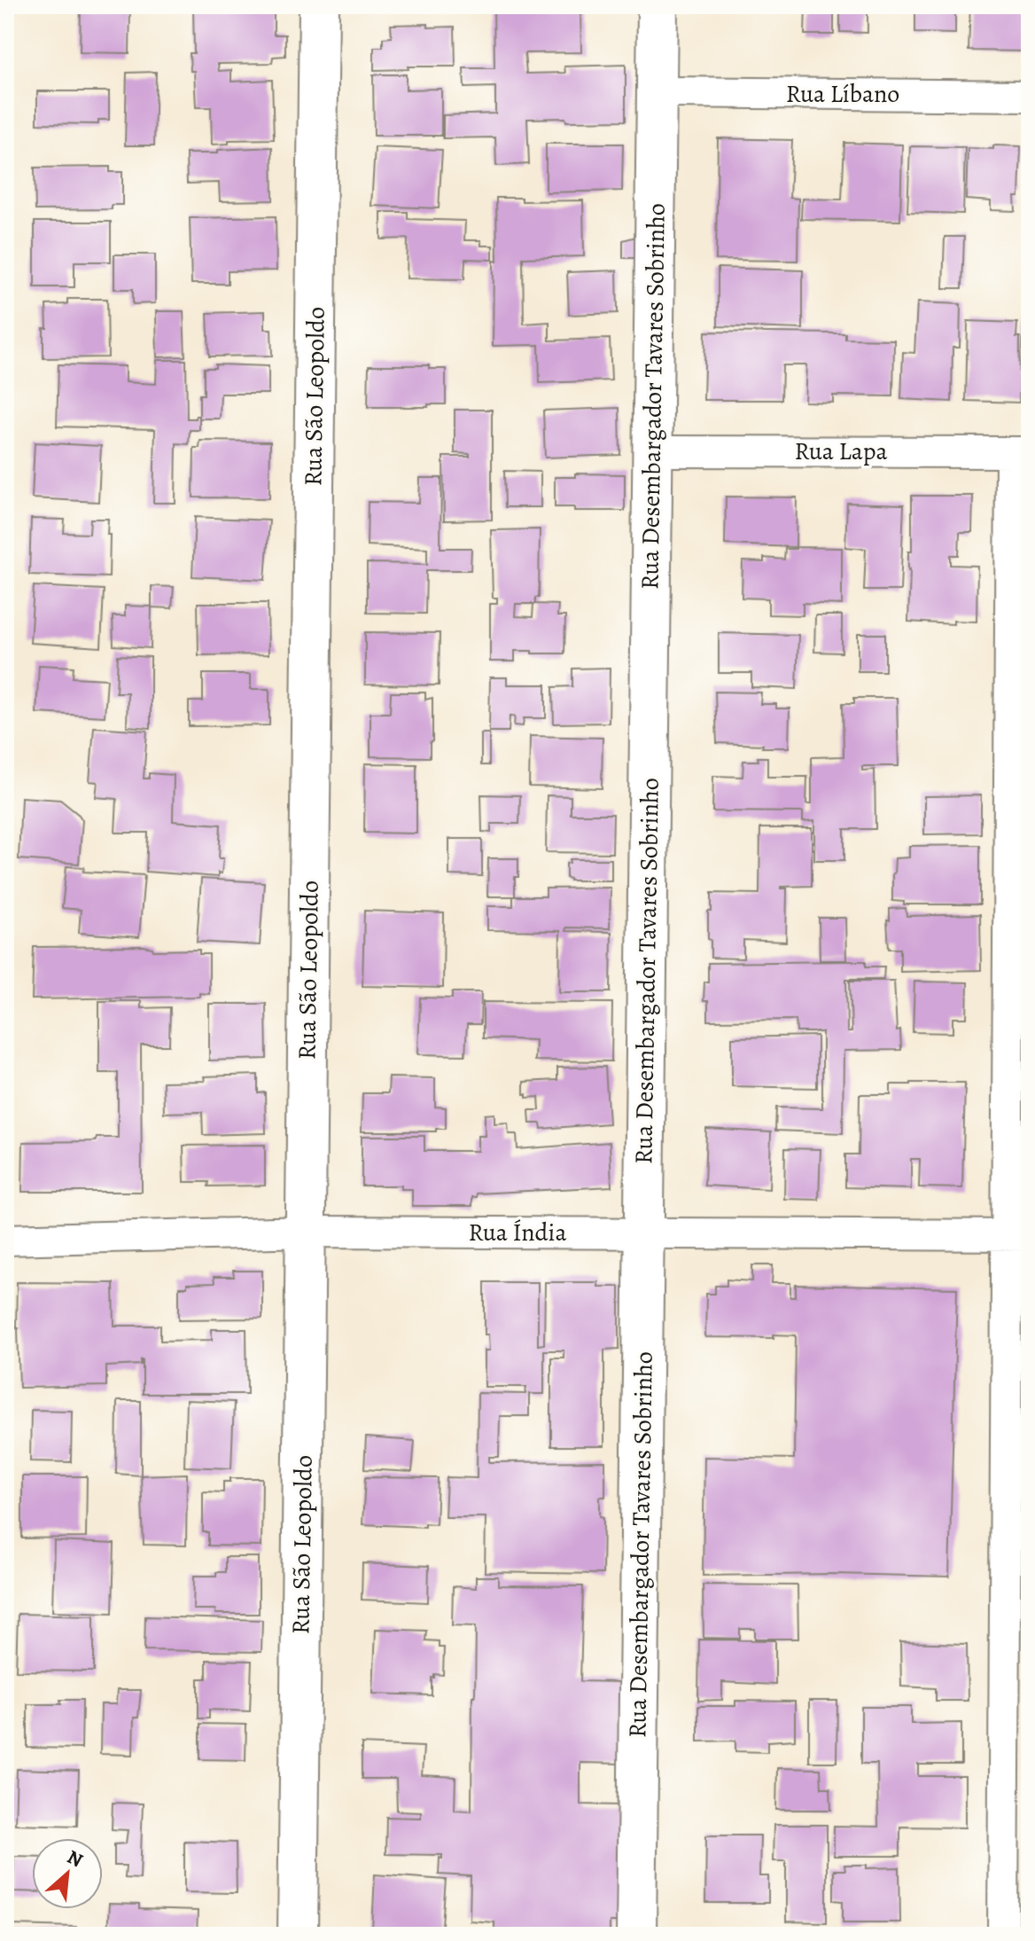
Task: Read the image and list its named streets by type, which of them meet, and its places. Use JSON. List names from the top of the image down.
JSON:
{
  "streets": {
    "street": [
      "Rua Líbano",
      "Rua São Leopoldo",
      "Rua Desembargador Tavares Sobrinho",
      "Rua Lapa",
      "Rua Índia"
    ]
  },
  "crossings": [
    ["Rua Líbano", "Rua Desembargador Tavares Sobrinho"],
    ["Rua São Leopoldo", "Rua Índia"],
    ["Rua Desembargador Tavares Sobrinho", "Rua Lapa"],
    ["Rua Desembargador Tavares Sobrinho", "Rua Índia"]
  ],
  "north": "top right"
}
